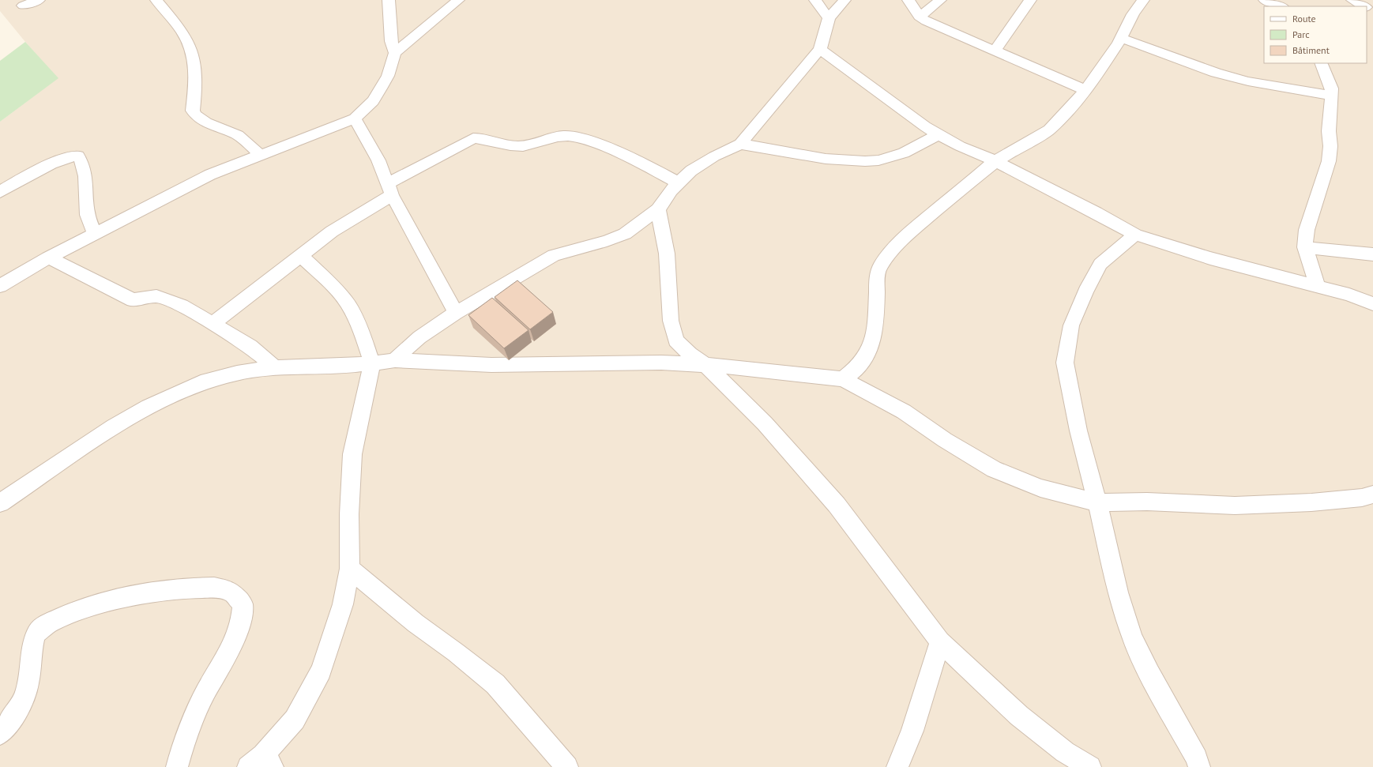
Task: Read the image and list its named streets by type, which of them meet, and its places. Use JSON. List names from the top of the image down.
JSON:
{
  "legend": ["Route", "Parc", "Bâtiment"]
}
